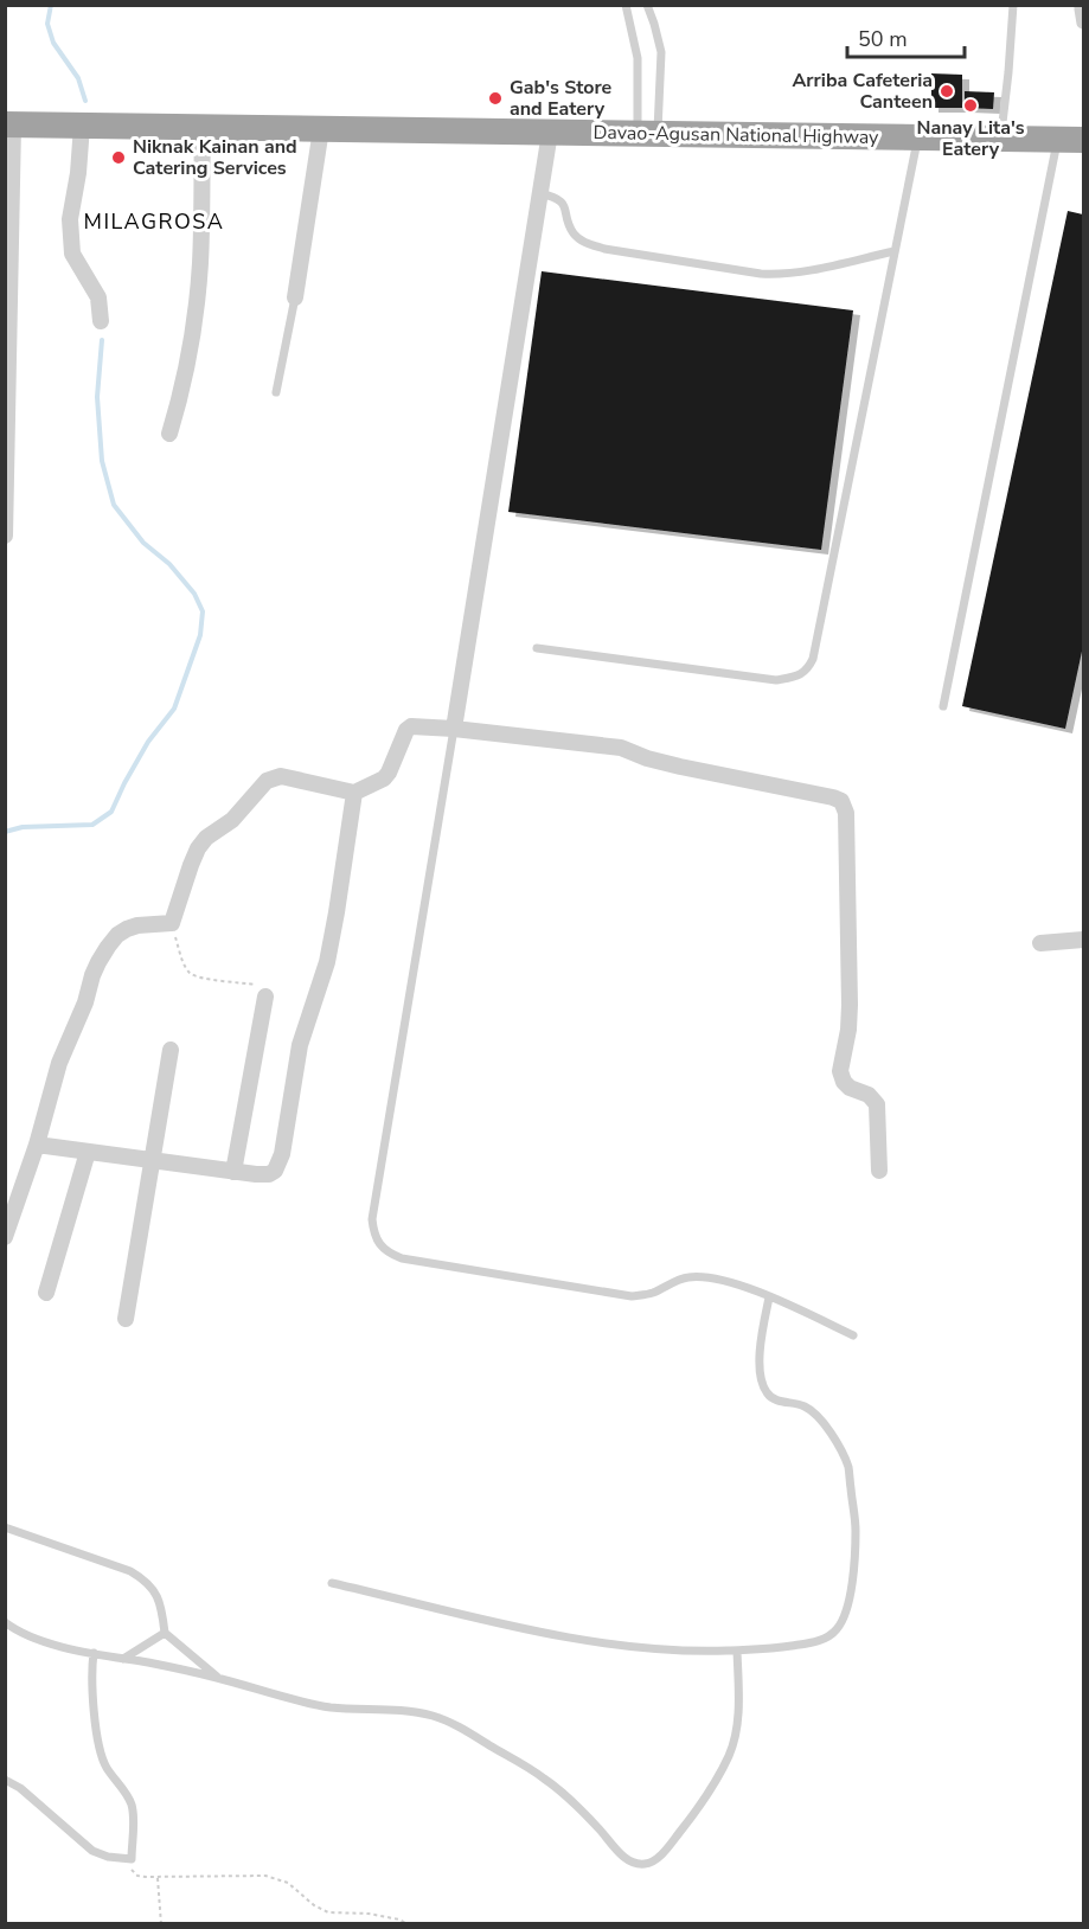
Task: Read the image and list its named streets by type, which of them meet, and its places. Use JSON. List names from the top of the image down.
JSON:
{
  "streets": {
    "highway": ["Davao-Agusan National Highway"]
  },
  "districts": ["MILAGROSA"],
  "places": [
    "Arriba Cafeteria Canteen",
    "Gab's Store and Eatery",
    "Nanay Lita's Eatery",
    "Niknak Kainan and Catering Services"
  ],
  "scale_bar": "50 m"
}
